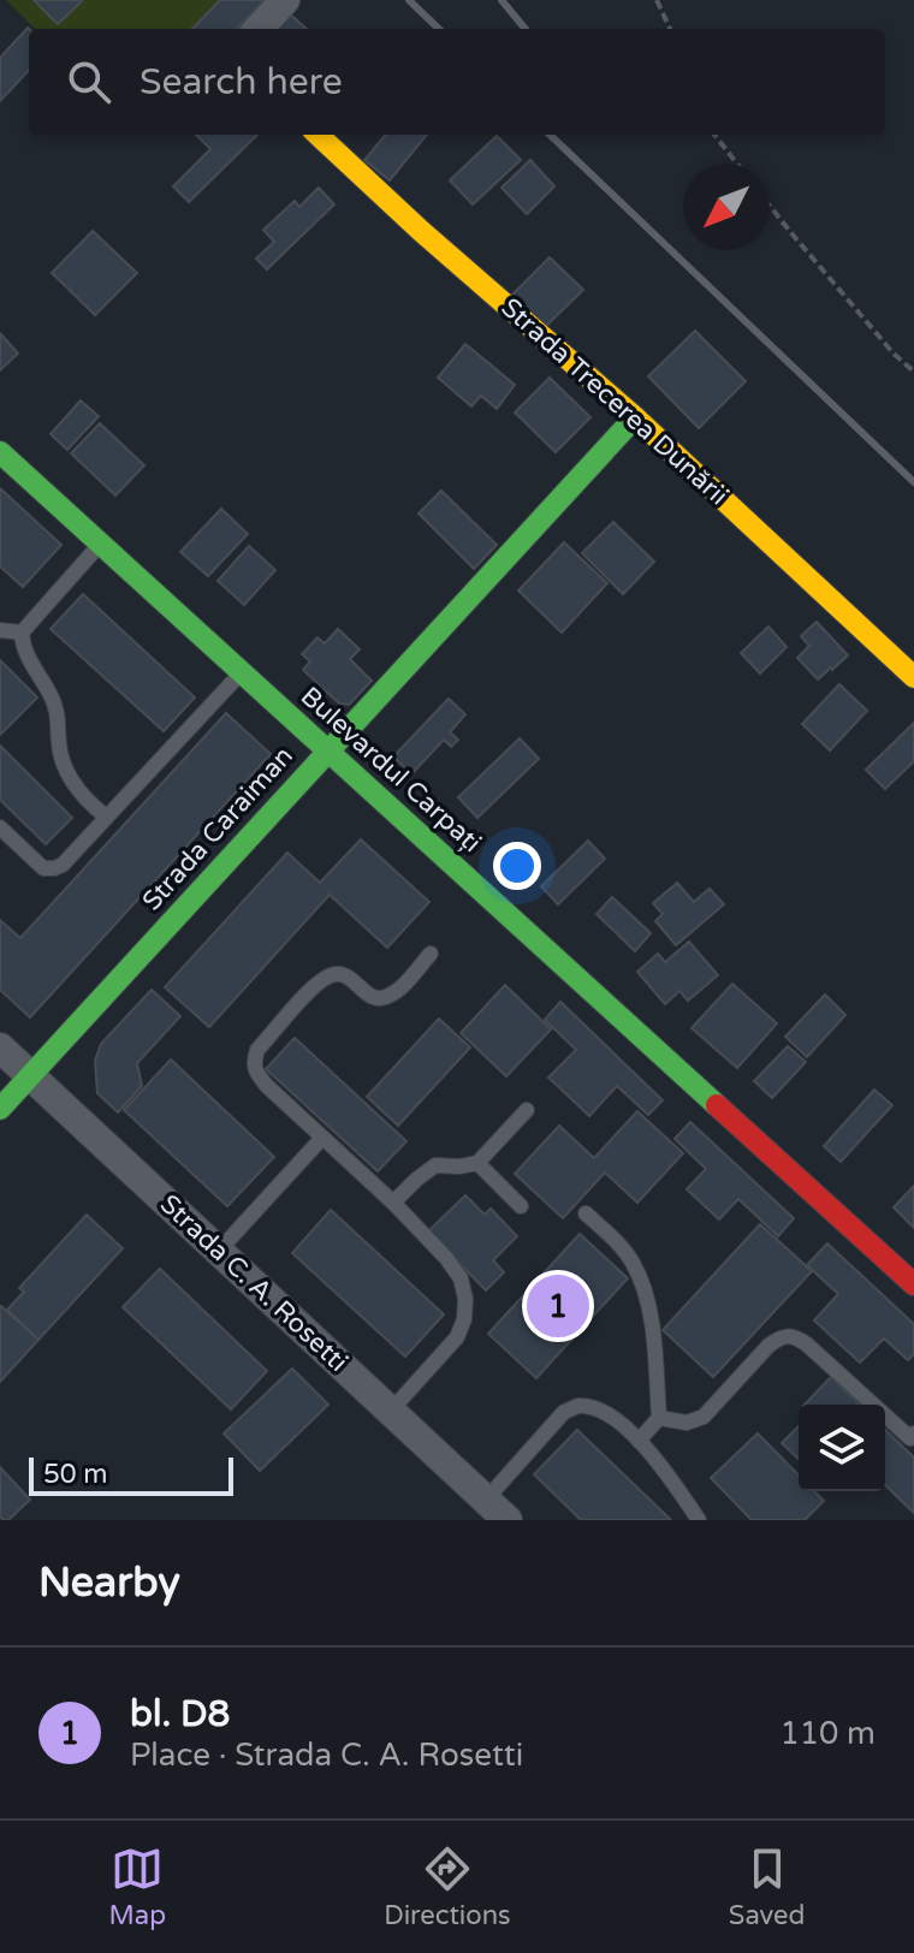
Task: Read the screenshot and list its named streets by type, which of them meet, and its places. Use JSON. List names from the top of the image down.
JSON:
{
  "streets": {
    "street": [
      "Strada Trecerea Dunării",
      "Bulevardul Carpați",
      "Strada Caraiman",
      "Strada C. A. Rosetti"
    ]
  },
  "crossings": [
    ["Strada Trecerea Dunării", "Strada Caraiman"],
    ["Bulevardul Carpați", "Strada Caraiman"],
    ["Strada Caraiman", "Strada C. A. Rosetti"]
  ],
  "scale_bar": "50 m",
  "north": "bottom left",
  "page": {
    "search": "Search here",
    "pins": "1",
    "scale": "50 m",
    "heading": "Nearby",
    "list": [
      {
        "mark": "1",
        "name": "bl. D8",
        "note": "Place · Strada C. A. Rosetti",
        "value": "110 m"
      }
    ],
    "nav": ["Map", "Directions", "Saved"]
  }
}
